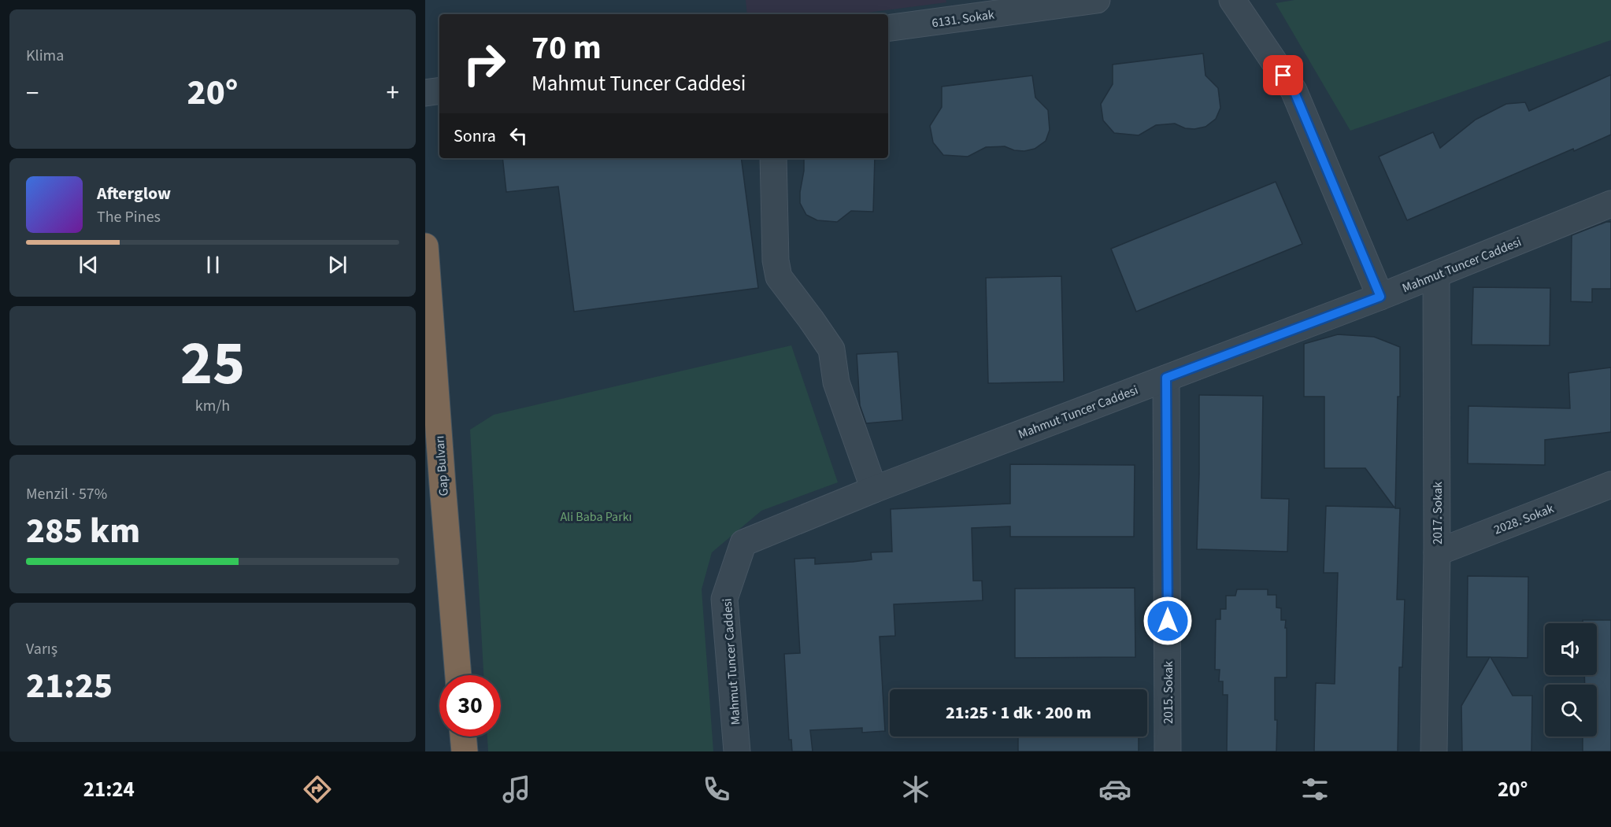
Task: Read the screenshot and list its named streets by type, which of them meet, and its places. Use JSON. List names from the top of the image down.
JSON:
{
  "streets": {
    "highway": ["Gap Bulvarı"],
    "street": [
      "6131. Sokak",
      "Mahmut Tuncer Caddesi",
      "2017. Sokak",
      "2028. Sokak",
      "2015. Sokak"
    ]
  },
  "crossings": [
    ["Mahmut Tuncer Caddesi", "2017. Sokak"],
    ["Mahmut Tuncer Caddesi", "2015. Sokak"],
    ["2017. Sokak", "2028. Sokak"]
  ],
  "parks": ["Ali Baba Parkı"],
  "page": {
    "tile": [
      "Klima",
      ["25", "km/h"],
      ["Menzil · 57%", "285 km"],
      ["Varış", "21:25"]
    ],
    "turn": ["70 m", "Mahmut Tuncer Caddesi"],
    "heat": ["−", "20°", "+"],
    "then": "Sonra",
    "song": ["Afterglow", "The Pines"],
    "limit": "30",
    "trip": "21:25 · 1 dk · 200 m",
    "tabs": ["21:24", "20°"]
  }
}
